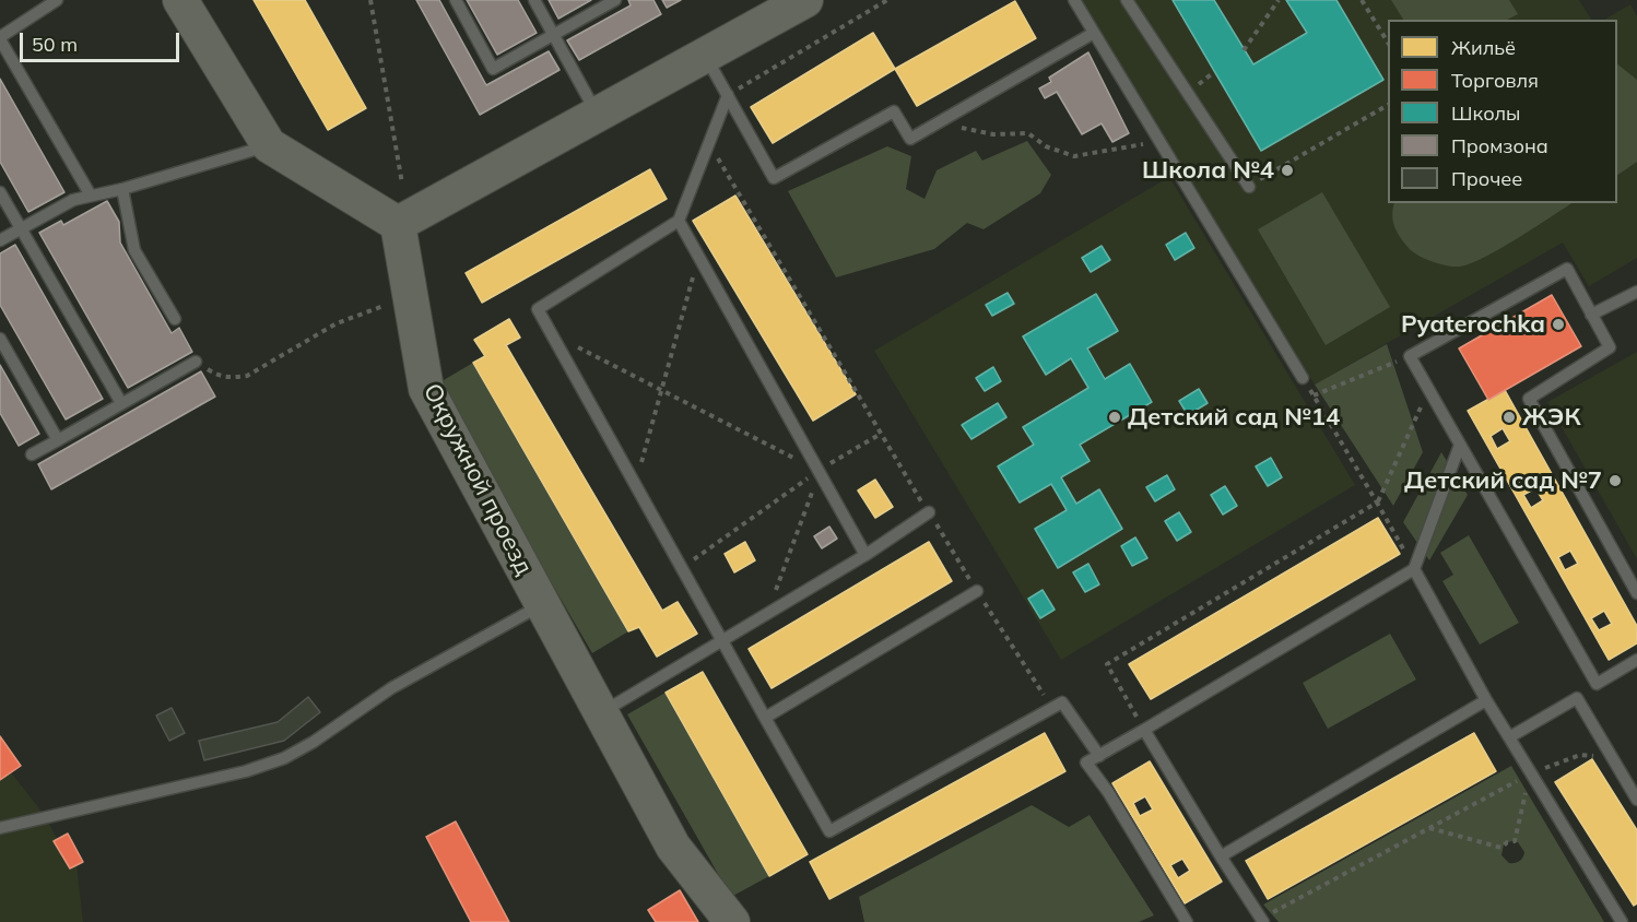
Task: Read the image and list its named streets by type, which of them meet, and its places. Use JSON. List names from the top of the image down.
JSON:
{
  "streets": {
    "street": ["Окружной проезд"]
  },
  "places": [
    "Школа №4",
    "Pyaterochka",
    "Детский сад №14",
    "ЖЭК",
    "Детский сад №7"
  ],
  "legend": [
    "Жильё",
    "Торговля",
    "Школы",
    "Промзона",
    "Прочее"
  ],
  "scale_bar": "50 m"
}
